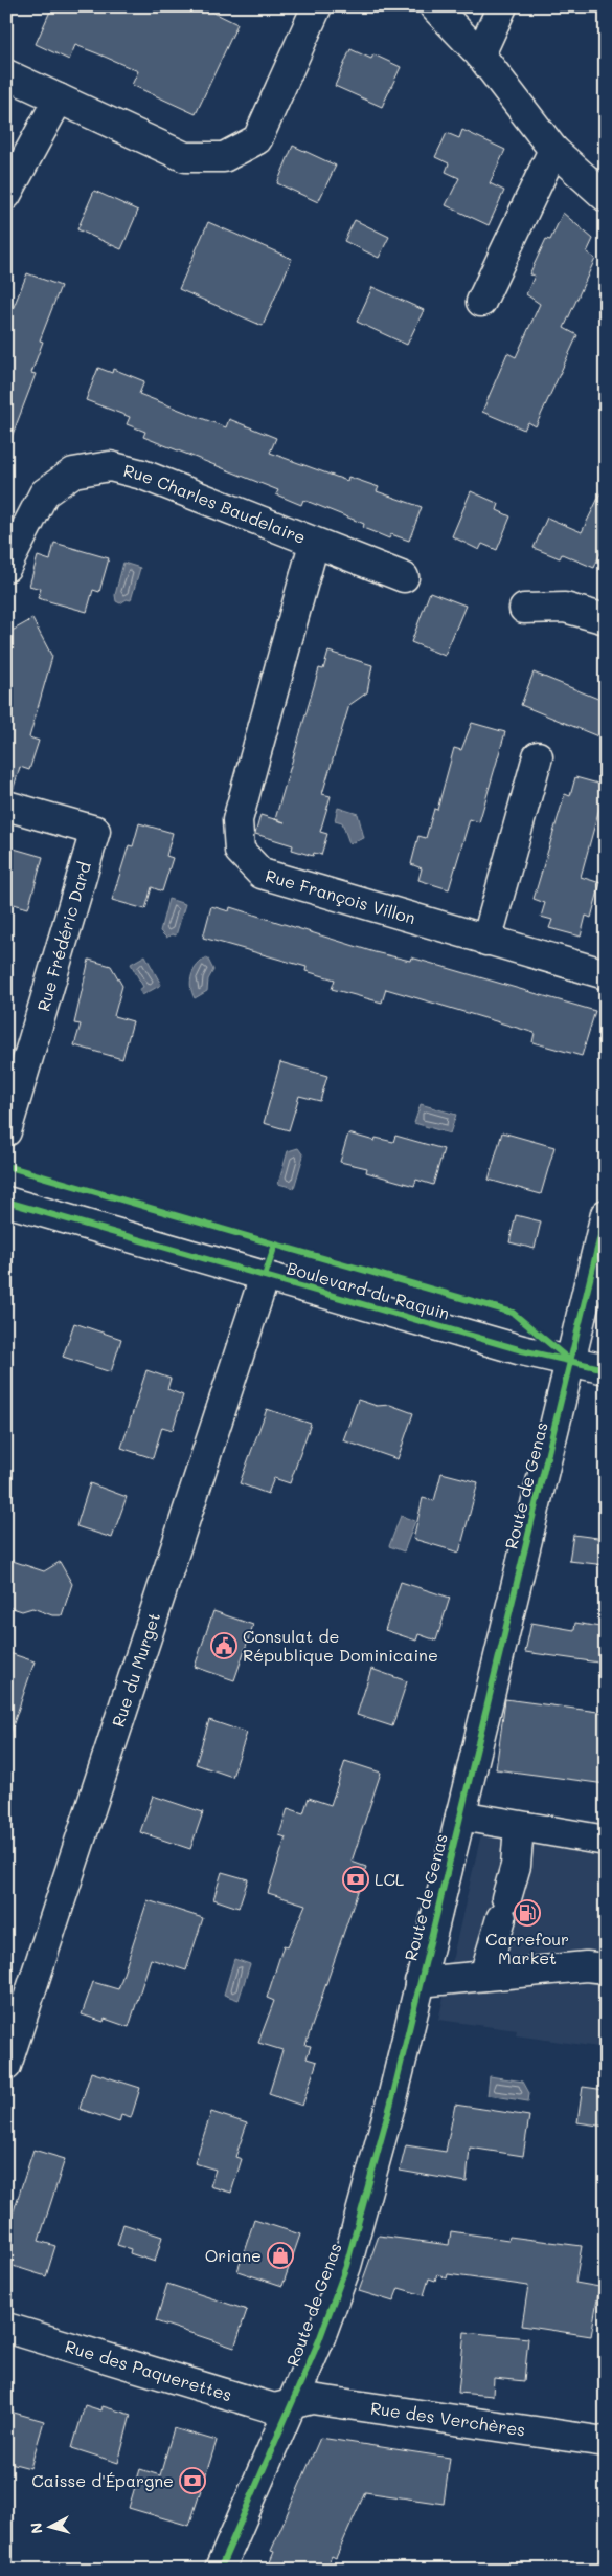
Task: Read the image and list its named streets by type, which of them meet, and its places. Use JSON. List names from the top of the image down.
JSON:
{
  "streets": {
    "street": [
      "Rue Charles Baudelaire",
      "Rue François Villon",
      "Rue Frédéric Dard",
      "Boulevard du Raquin",
      "Route de Genas",
      "Rue du Murget",
      "Rue des Paquerettes",
      "Rue des Verchères"
    ]
  },
  "crossings": [
    ["Rue Charles Baudelaire", "Rue François Villon"],
    ["Boulevard du Raquin", "Route de Genas"],
    ["Boulevard du Raquin", "Rue du Murget"],
    ["Route de Genas", "Rue des Paquerettes"],
    ["Route de Genas", "Rue des Verchères"],
    ["Rue des Paquerettes", "Rue des Verchères"]
  ],
  "places": {
    "public building": ["Consulat de République Dominicaine"],
    "bank": ["LCL", "Caisse d'Épargne"],
    "fuel station": ["Carrefour Market"],
    "shop": ["Oriane"]
  },
  "north": "left"
}
